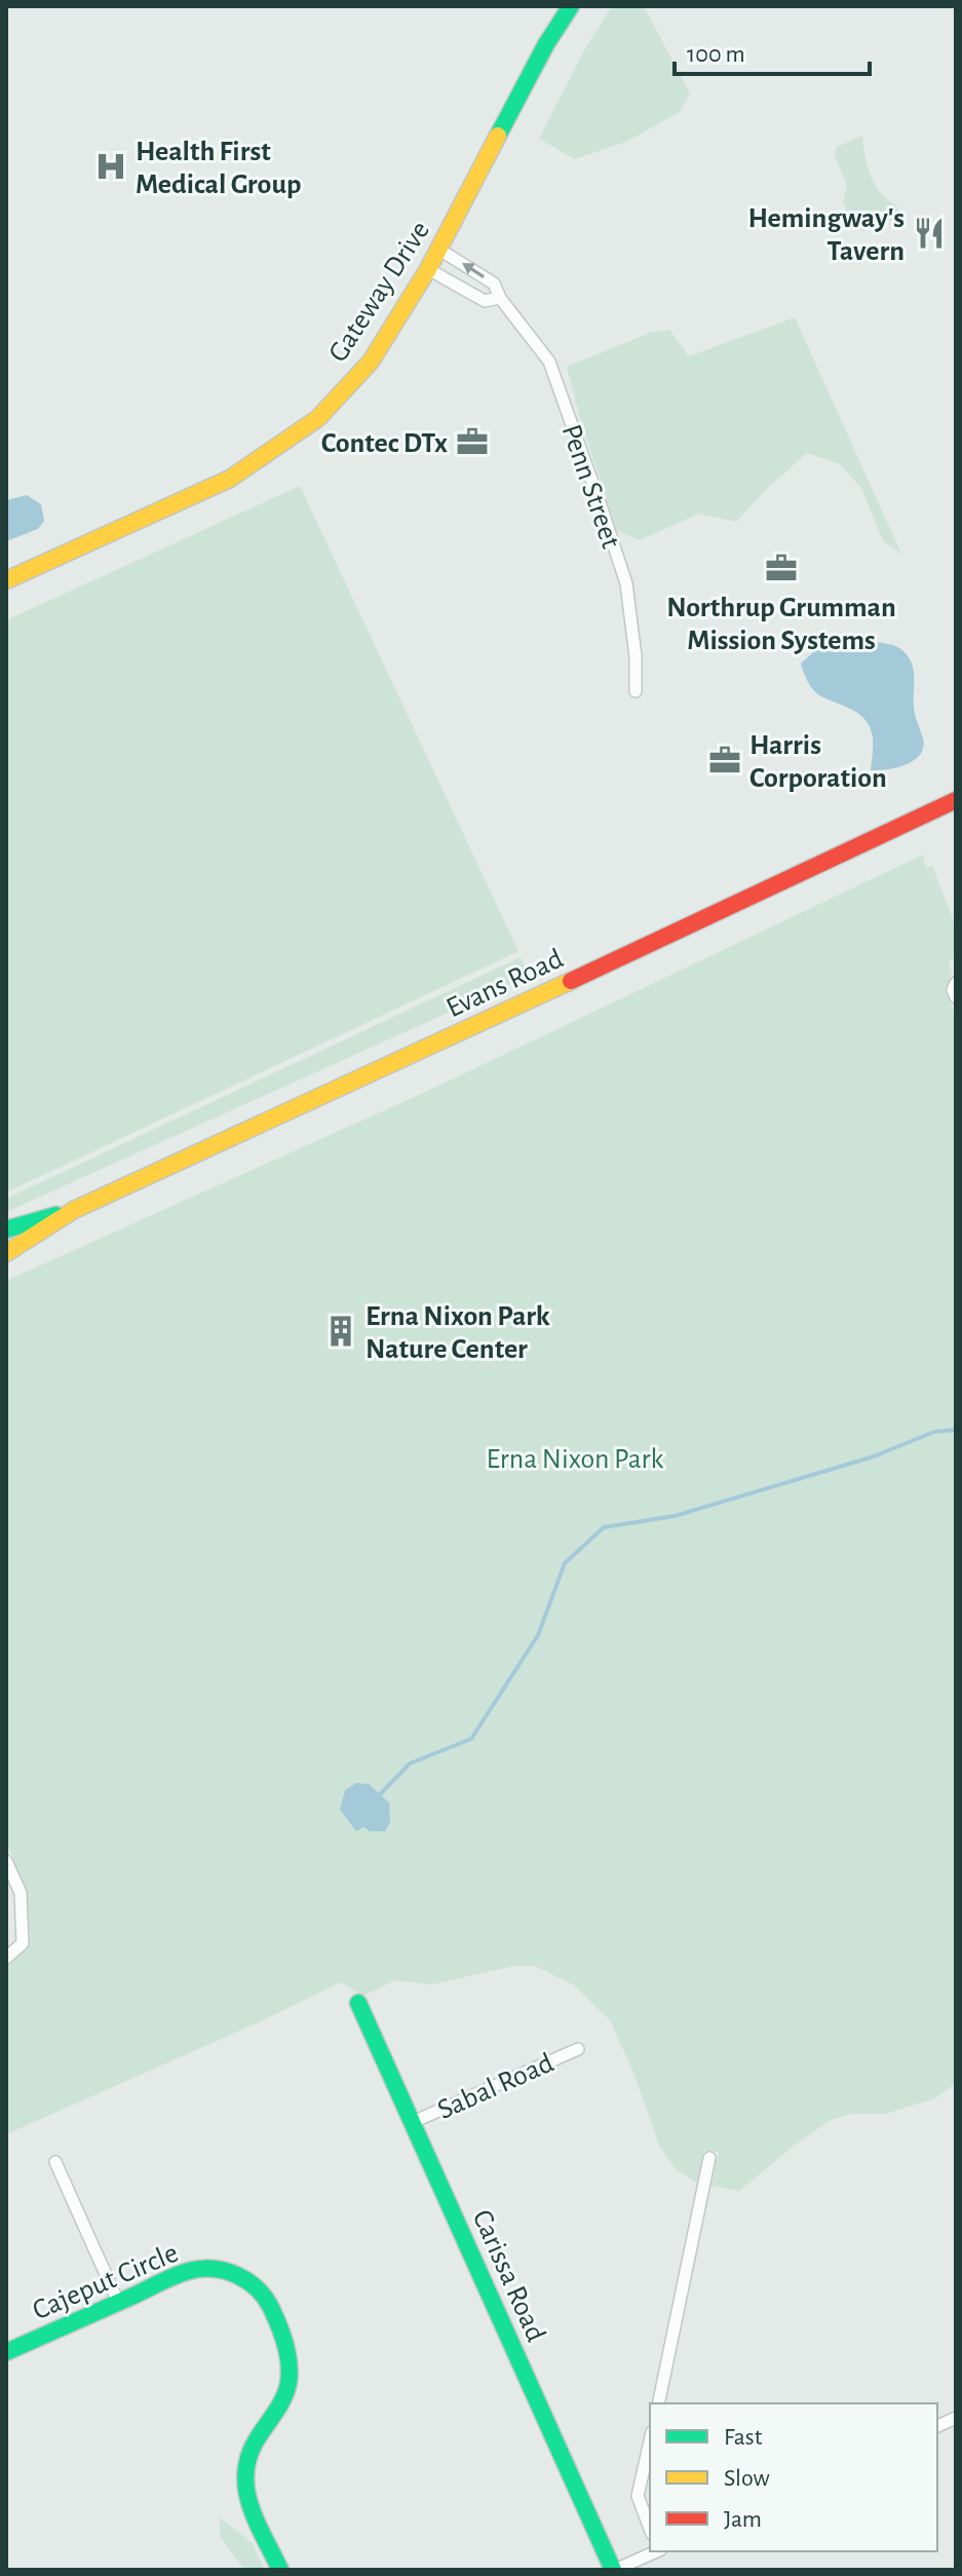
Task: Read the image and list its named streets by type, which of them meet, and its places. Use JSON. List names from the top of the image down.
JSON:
{
  "streets": {
    "street": [
      "Gateway Drive",
      "Penn Street",
      "Evans Road",
      "Sabal Road",
      "Carissa Road",
      "Cajeput Circle"
    ]
  },
  "crossings": [
    ["Gateway Drive", "Penn Street"],
    ["Sabal Road", "Carissa Road"]
  ],
  "parks": ["Erna Nixon Park"],
  "places": {
    "hospital": ["Health First Medical Group"],
    "restaurant": ["Hemingway's Tavern"],
    "office": ["Contec DTx", "Northrup Grumman Mission Systems", "Harris Corporation"],
    "building": ["Erna Nixon Park Nature Center"]
  },
  "legend": ["Fast", "Slow", "Jam"],
  "scale_bar": "100 m"
}
